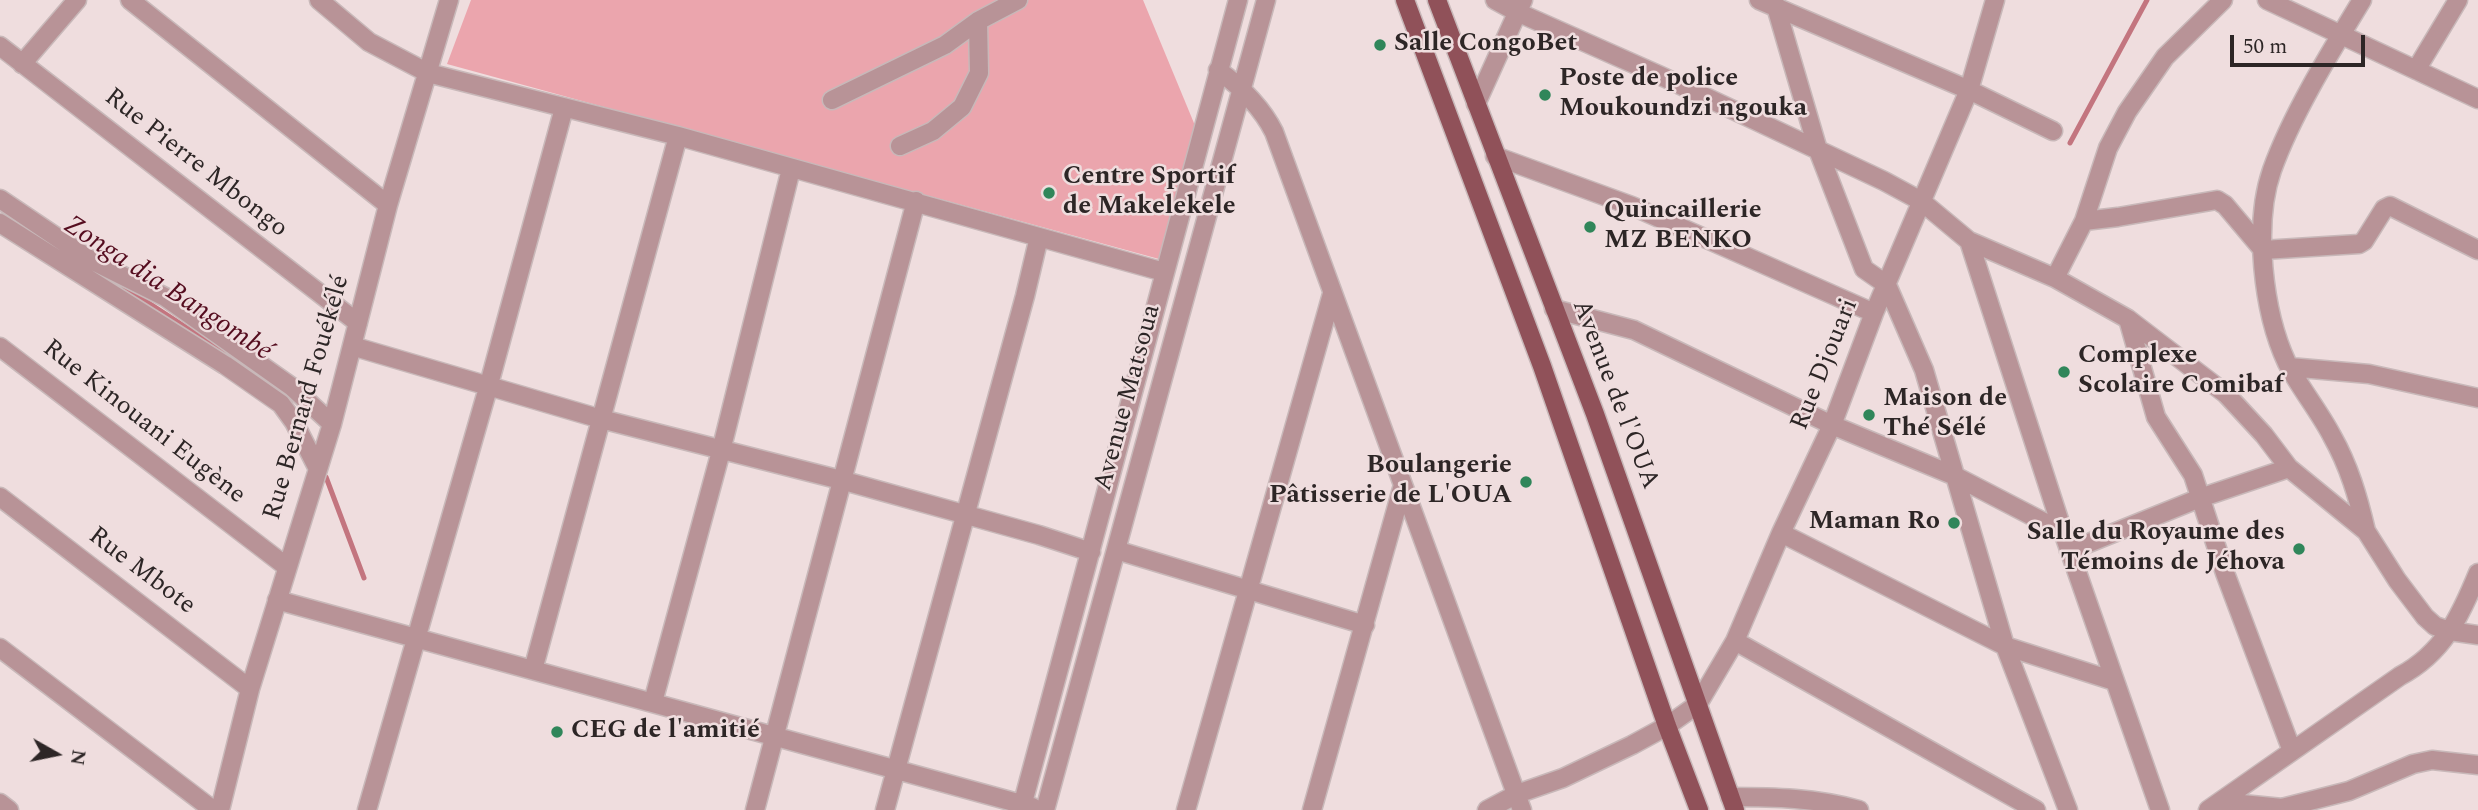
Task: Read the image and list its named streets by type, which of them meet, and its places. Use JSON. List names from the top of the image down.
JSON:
{
  "streets": {
    "main road": ["Avenue de l'OUA"],
    "street": [
      "Rue Pierre Mbongo",
      "Rue Djouari",
      "Rue Bernard Fouékélé",
      "Avenue Matsoua",
      "Rue Kinouani Eugène",
      "Rue Mbote"
    ]
  },
  "crossings": [
    ["Rue Pierre Mbongo", "Rue Bernard Fouékélé"],
    ["Rue Djouari", "Avenue de l'OUA"],
    ["Rue Bernard Fouékélé", "Rue Kinouani Eugène"],
    ["Rue Bernard Fouékélé", "Rue Mbote"]
  ],
  "water": ["Zonga dia Bangombé"],
  "places": [
    "Salle CongoBet",
    "Poste de police Moukoundzi ngouka",
    "Centre Sportif de Makelekele",
    "Quincaillerie MZ BENKO",
    "Complexe Scolaire Comibaf",
    "Maison de Thé Sélé",
    "Boulangerie Pâtisserie de L'OUA",
    "Maman Ro",
    "Salle du Royaume des Témoins de Jéhova",
    "CEG de l'amitié"
  ],
  "scale_bar": "50 m",
  "north": "right"
}
